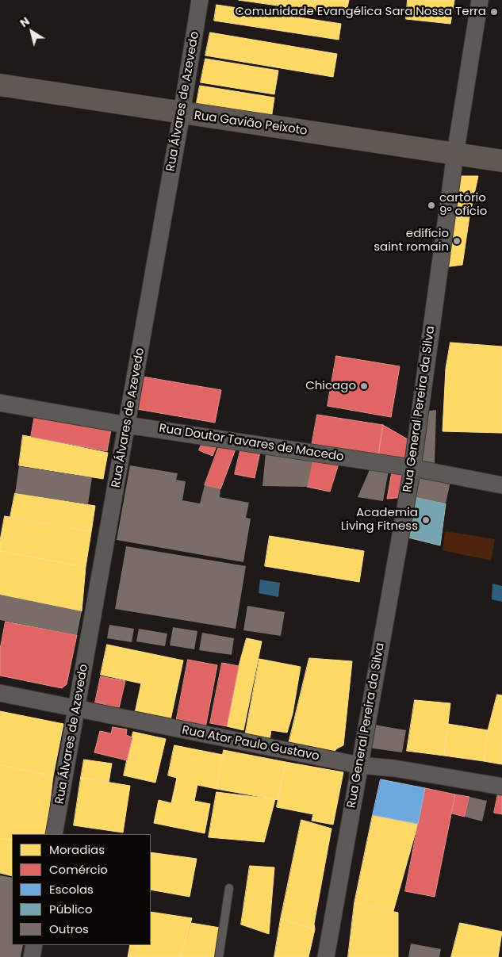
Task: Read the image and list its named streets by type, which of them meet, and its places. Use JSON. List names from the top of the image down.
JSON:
{
  "streets": {
    "main road": ["Rua Gavião Peixoto"],
    "street": [
      "Rua Álvares de Azevedo",
      "Rua General Pereira da Silva",
      "Rua Doutor Tavares de Macedo",
      "Rua Ator Paulo Gustavo"
    ]
  },
  "crossings": [
    ["Rua Álvares de Azevedo", "Rua Gavião Peixoto"],
    ["Rua Álvares de Azevedo", "Rua Doutor Tavares de Macedo"],
    ["Rua Álvares de Azevedo", "Rua Ator Paulo Gustavo"],
    ["Rua Gavião Peixoto", "Rua General Pereira da Silva"],
    ["Rua General Pereira da Silva", "Rua Doutor Tavares de Macedo"],
    ["Rua General Pereira da Silva", "Rua Ator Paulo Gustavo"]
  ],
  "places": [
    "Comunidade Evangélica Sara Nossa Terra",
    "cartório 9° ofício",
    "edifício saint romain",
    "Chicago",
    "Academia Living Fitness"
  ],
  "legend": [
    "Moradias",
    "Comércio",
    "Escolas",
    "Público",
    "Outros"
  ],
  "north": "top left"
}
